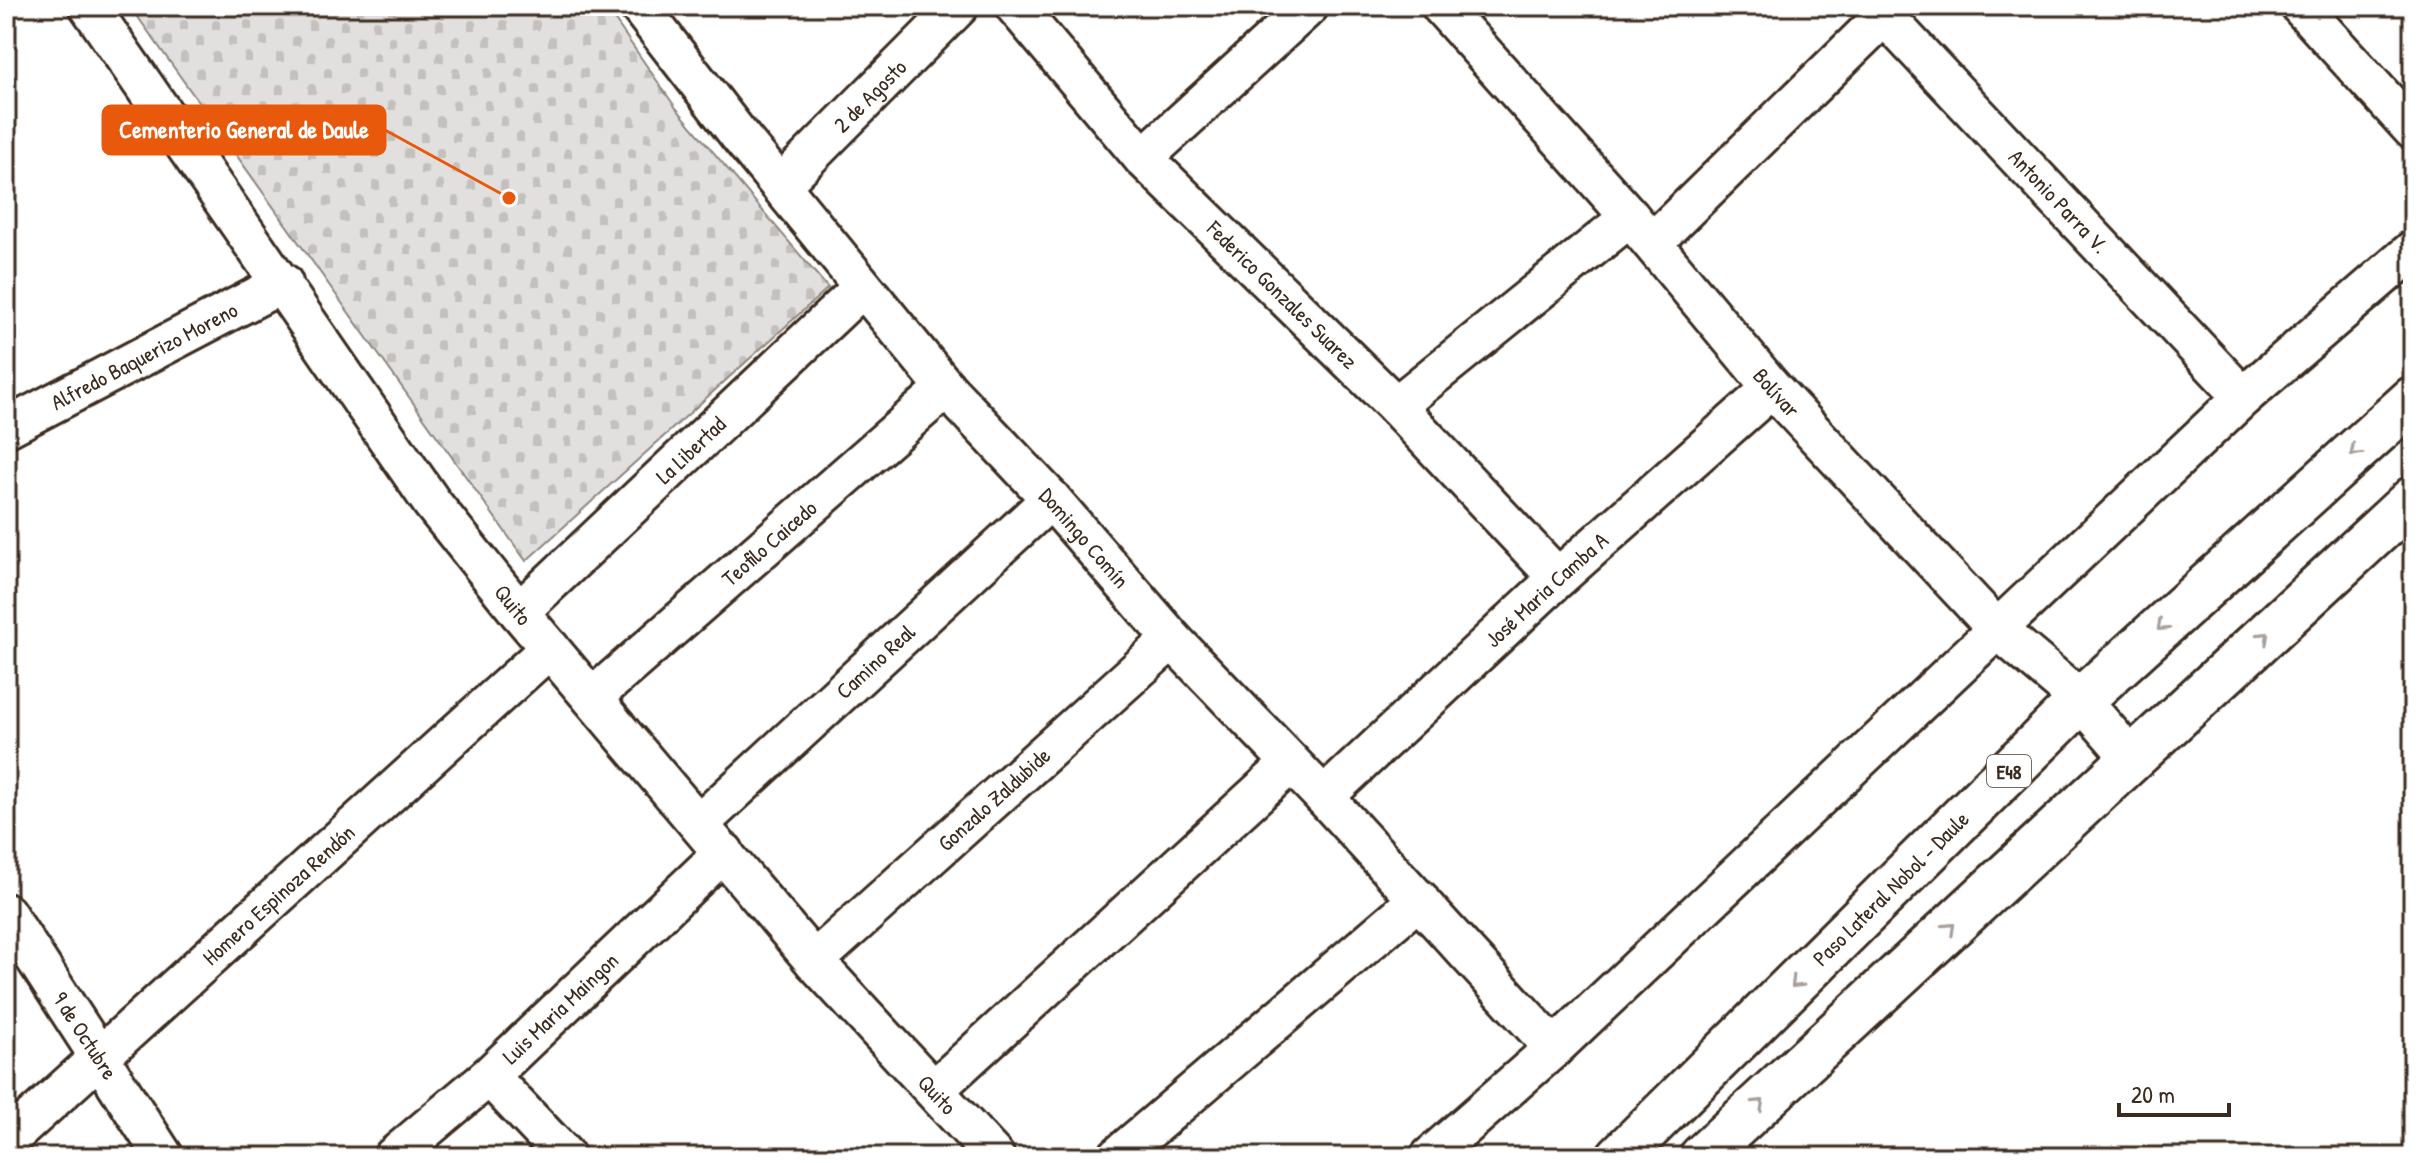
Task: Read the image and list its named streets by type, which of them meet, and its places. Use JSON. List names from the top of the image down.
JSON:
{
  "streets": {
    "main road": ["E48", "Paso Lateral Nobol - Daule"],
    "street": [
      "2 de Agosto",
      "Antonio Parra V.",
      "Federico Gonzales Suarez",
      "Alfredo Baquerizo Moreno",
      "Bolívar",
      "La Libertad",
      "Domingo Comín",
      "Teofilo Caicedo",
      "José Maria Camba A",
      "Quito",
      "Camino Real",
      "Gonzalo Zaldubide",
      "Homero Espinoza Rendón",
      "Luis Maria Maingon",
      "9 de Octubre"
    ]
  },
  "crossings": [
    ["2 de Agosto", "Domingo Comín"],
    ["Federico Gonzales Suarez", "José Maria Camba A"],
    ["Alfredo Baquerizo Moreno", "Quito"],
    ["Bolívar", "José Maria Camba A"],
    ["Bolívar", "Paso Lateral Nobol - Daule"],
    ["La Libertad", "Domingo Comín"],
    ["La Libertad", "Quito"],
    ["Domingo Comín", "Teofilo Caicedo"],
    ["Domingo Comín", "José Maria Camba A"],
    ["Domingo Comín", "Camino Real"],
    ["Domingo Comín", "Gonzalo Zaldubide"],
    ["Teofilo Caicedo", "Quito"],
    ["Quito", "Camino Real"],
    ["Quito", "Gonzalo Zaldubide"],
    ["Quito", "Homero Espinoza Rendón"],
    ["Quito", "Luis Maria Maingon"],
    ["Homero Espinoza Rendón", "9 de Octubre"]
  ],
  "places": ["Cementerio General de Daule"],
  "scale_bar": "20 m"
}
